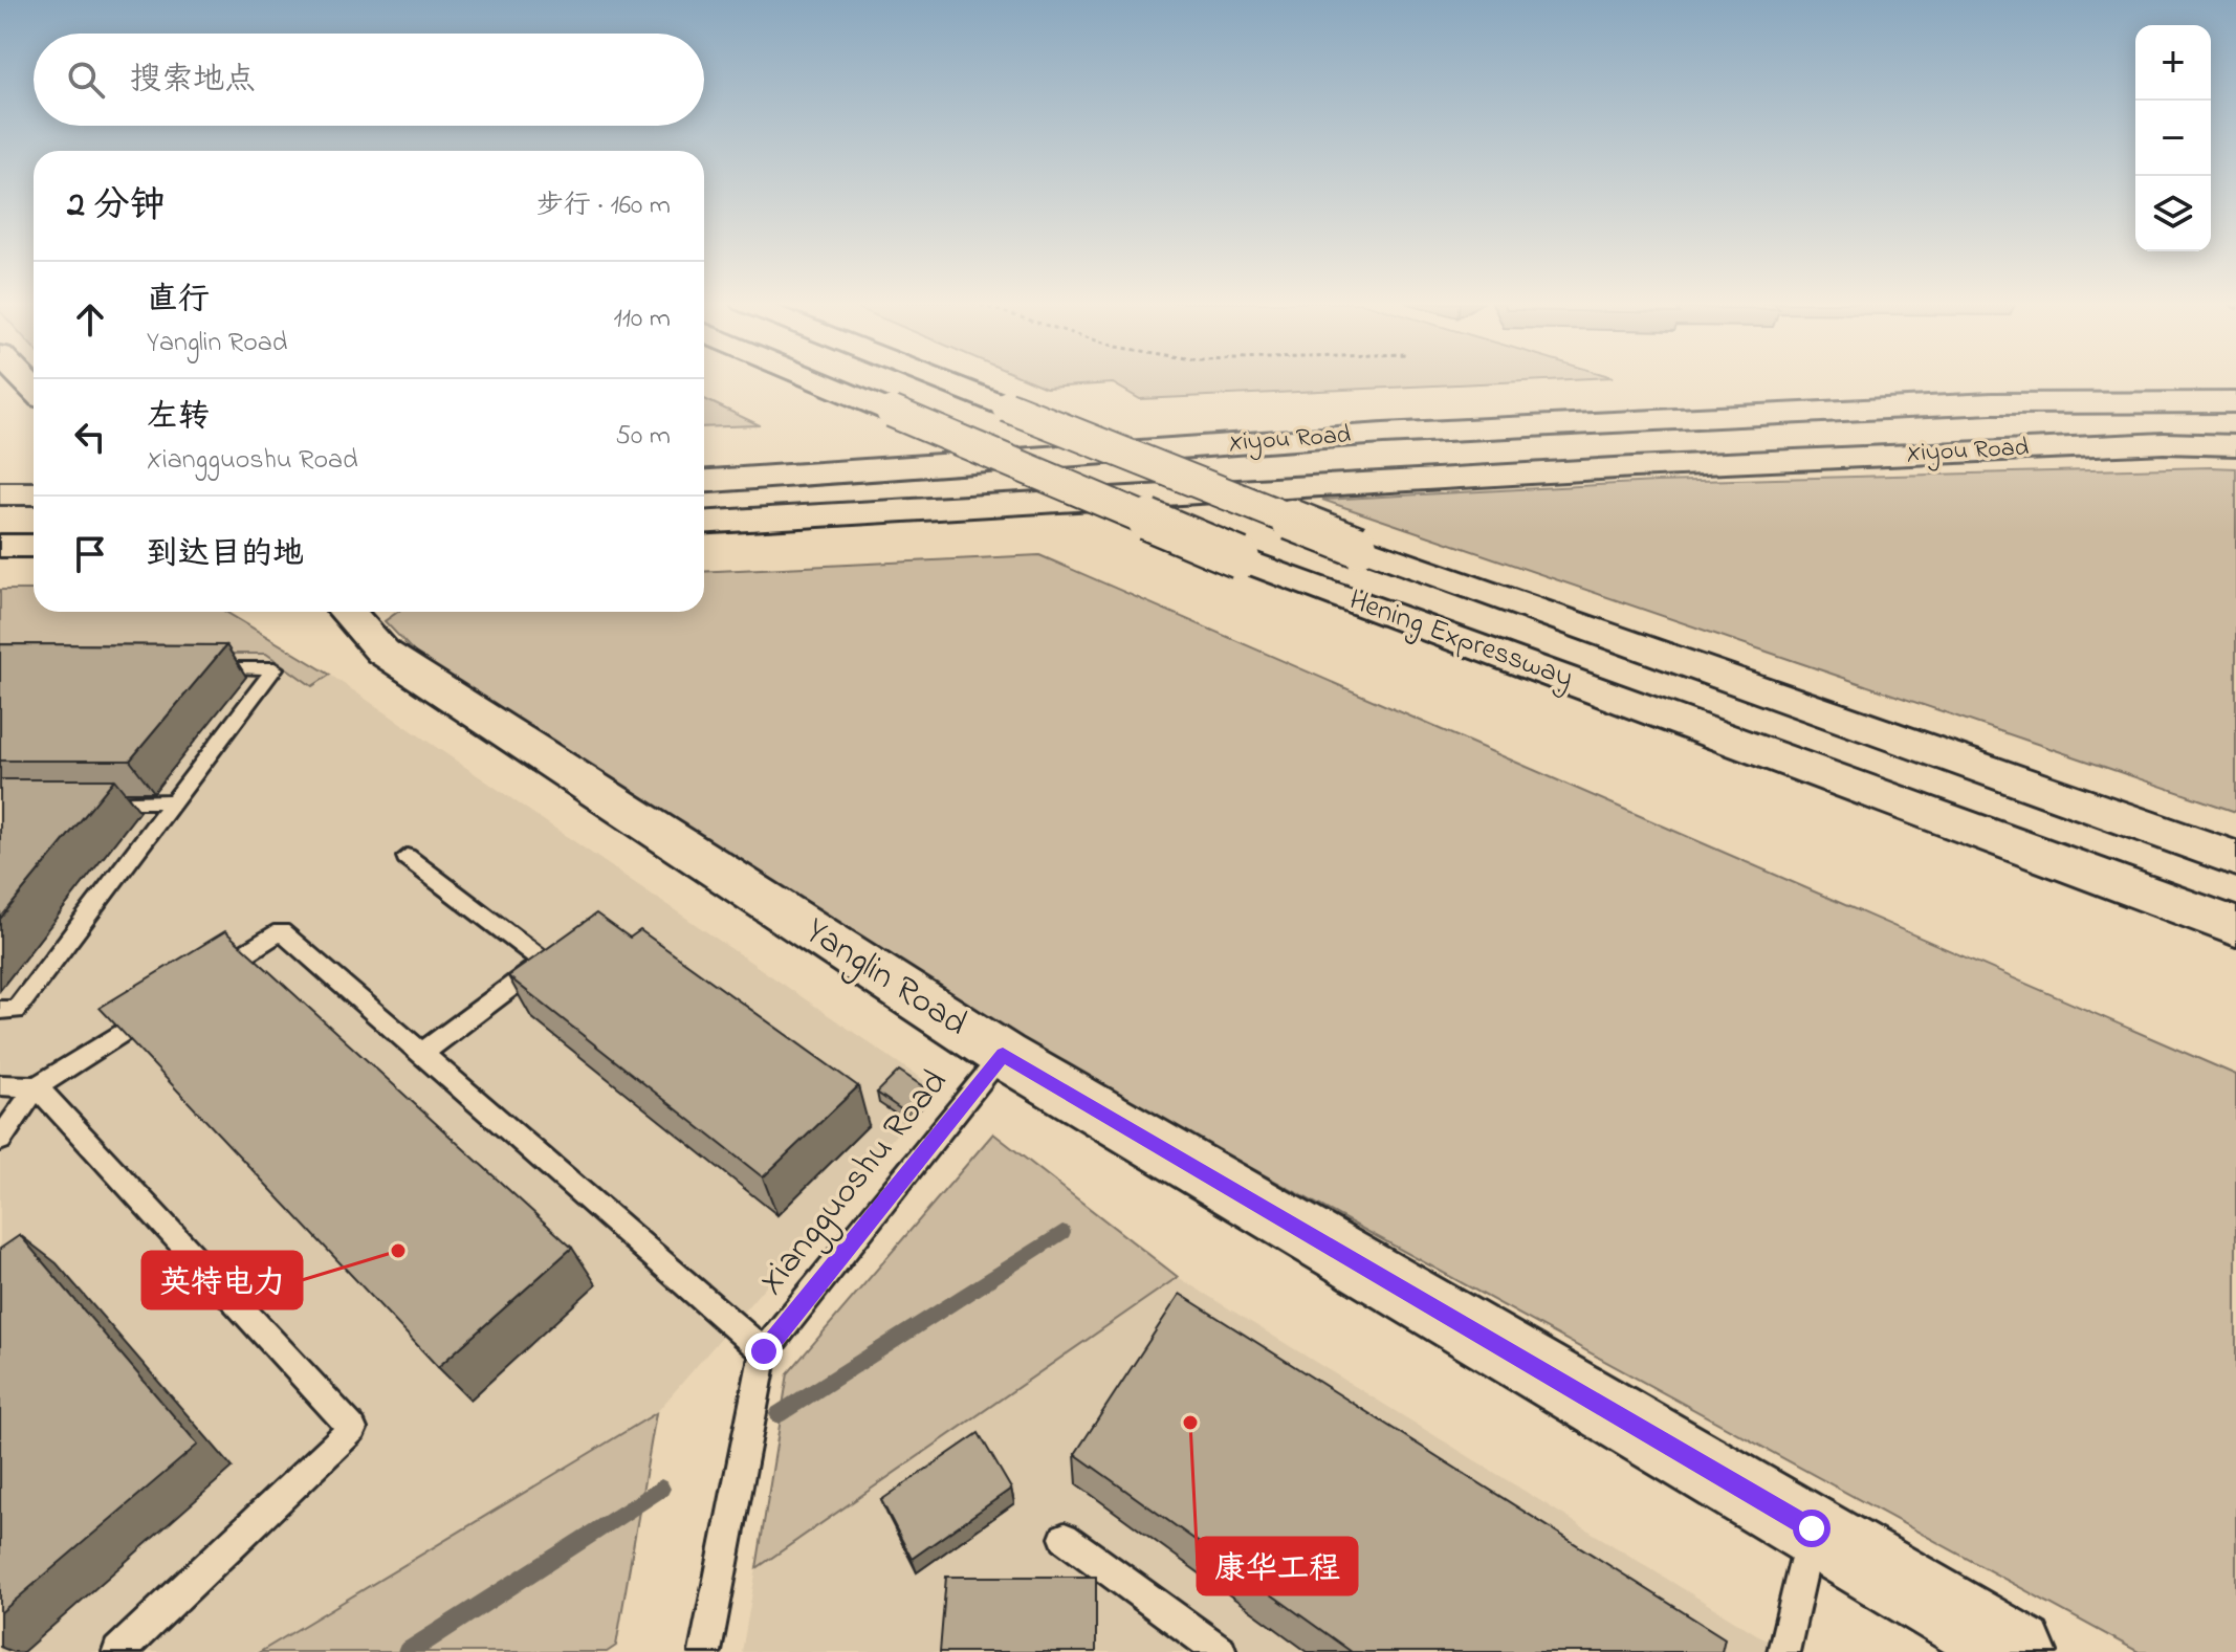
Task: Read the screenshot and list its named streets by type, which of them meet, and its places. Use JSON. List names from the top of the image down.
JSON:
{
  "streets": {
    "main road": ["Xiyou Road", "Hening Expressway", "Yanglin Road"],
    "lane": ["Xiangguoshu Road"]
  },
  "crossings": [
    ["Yanglin Road", "Xiangguoshu Road"]
  ],
  "places": ["英特电力", "康华工程"],
  "page": {
    "map_buttons": ["+", "−"],
    "search": "搜索地点",
    "heading": ["2 分钟", "步行 · 160 m"],
    "list": [
      ["直行", "Yanglin Road", "110 m"],
      ["左转", "Xiangguoshu Road", "50 m"],
      "到达目的地"
    ]
  }
}
